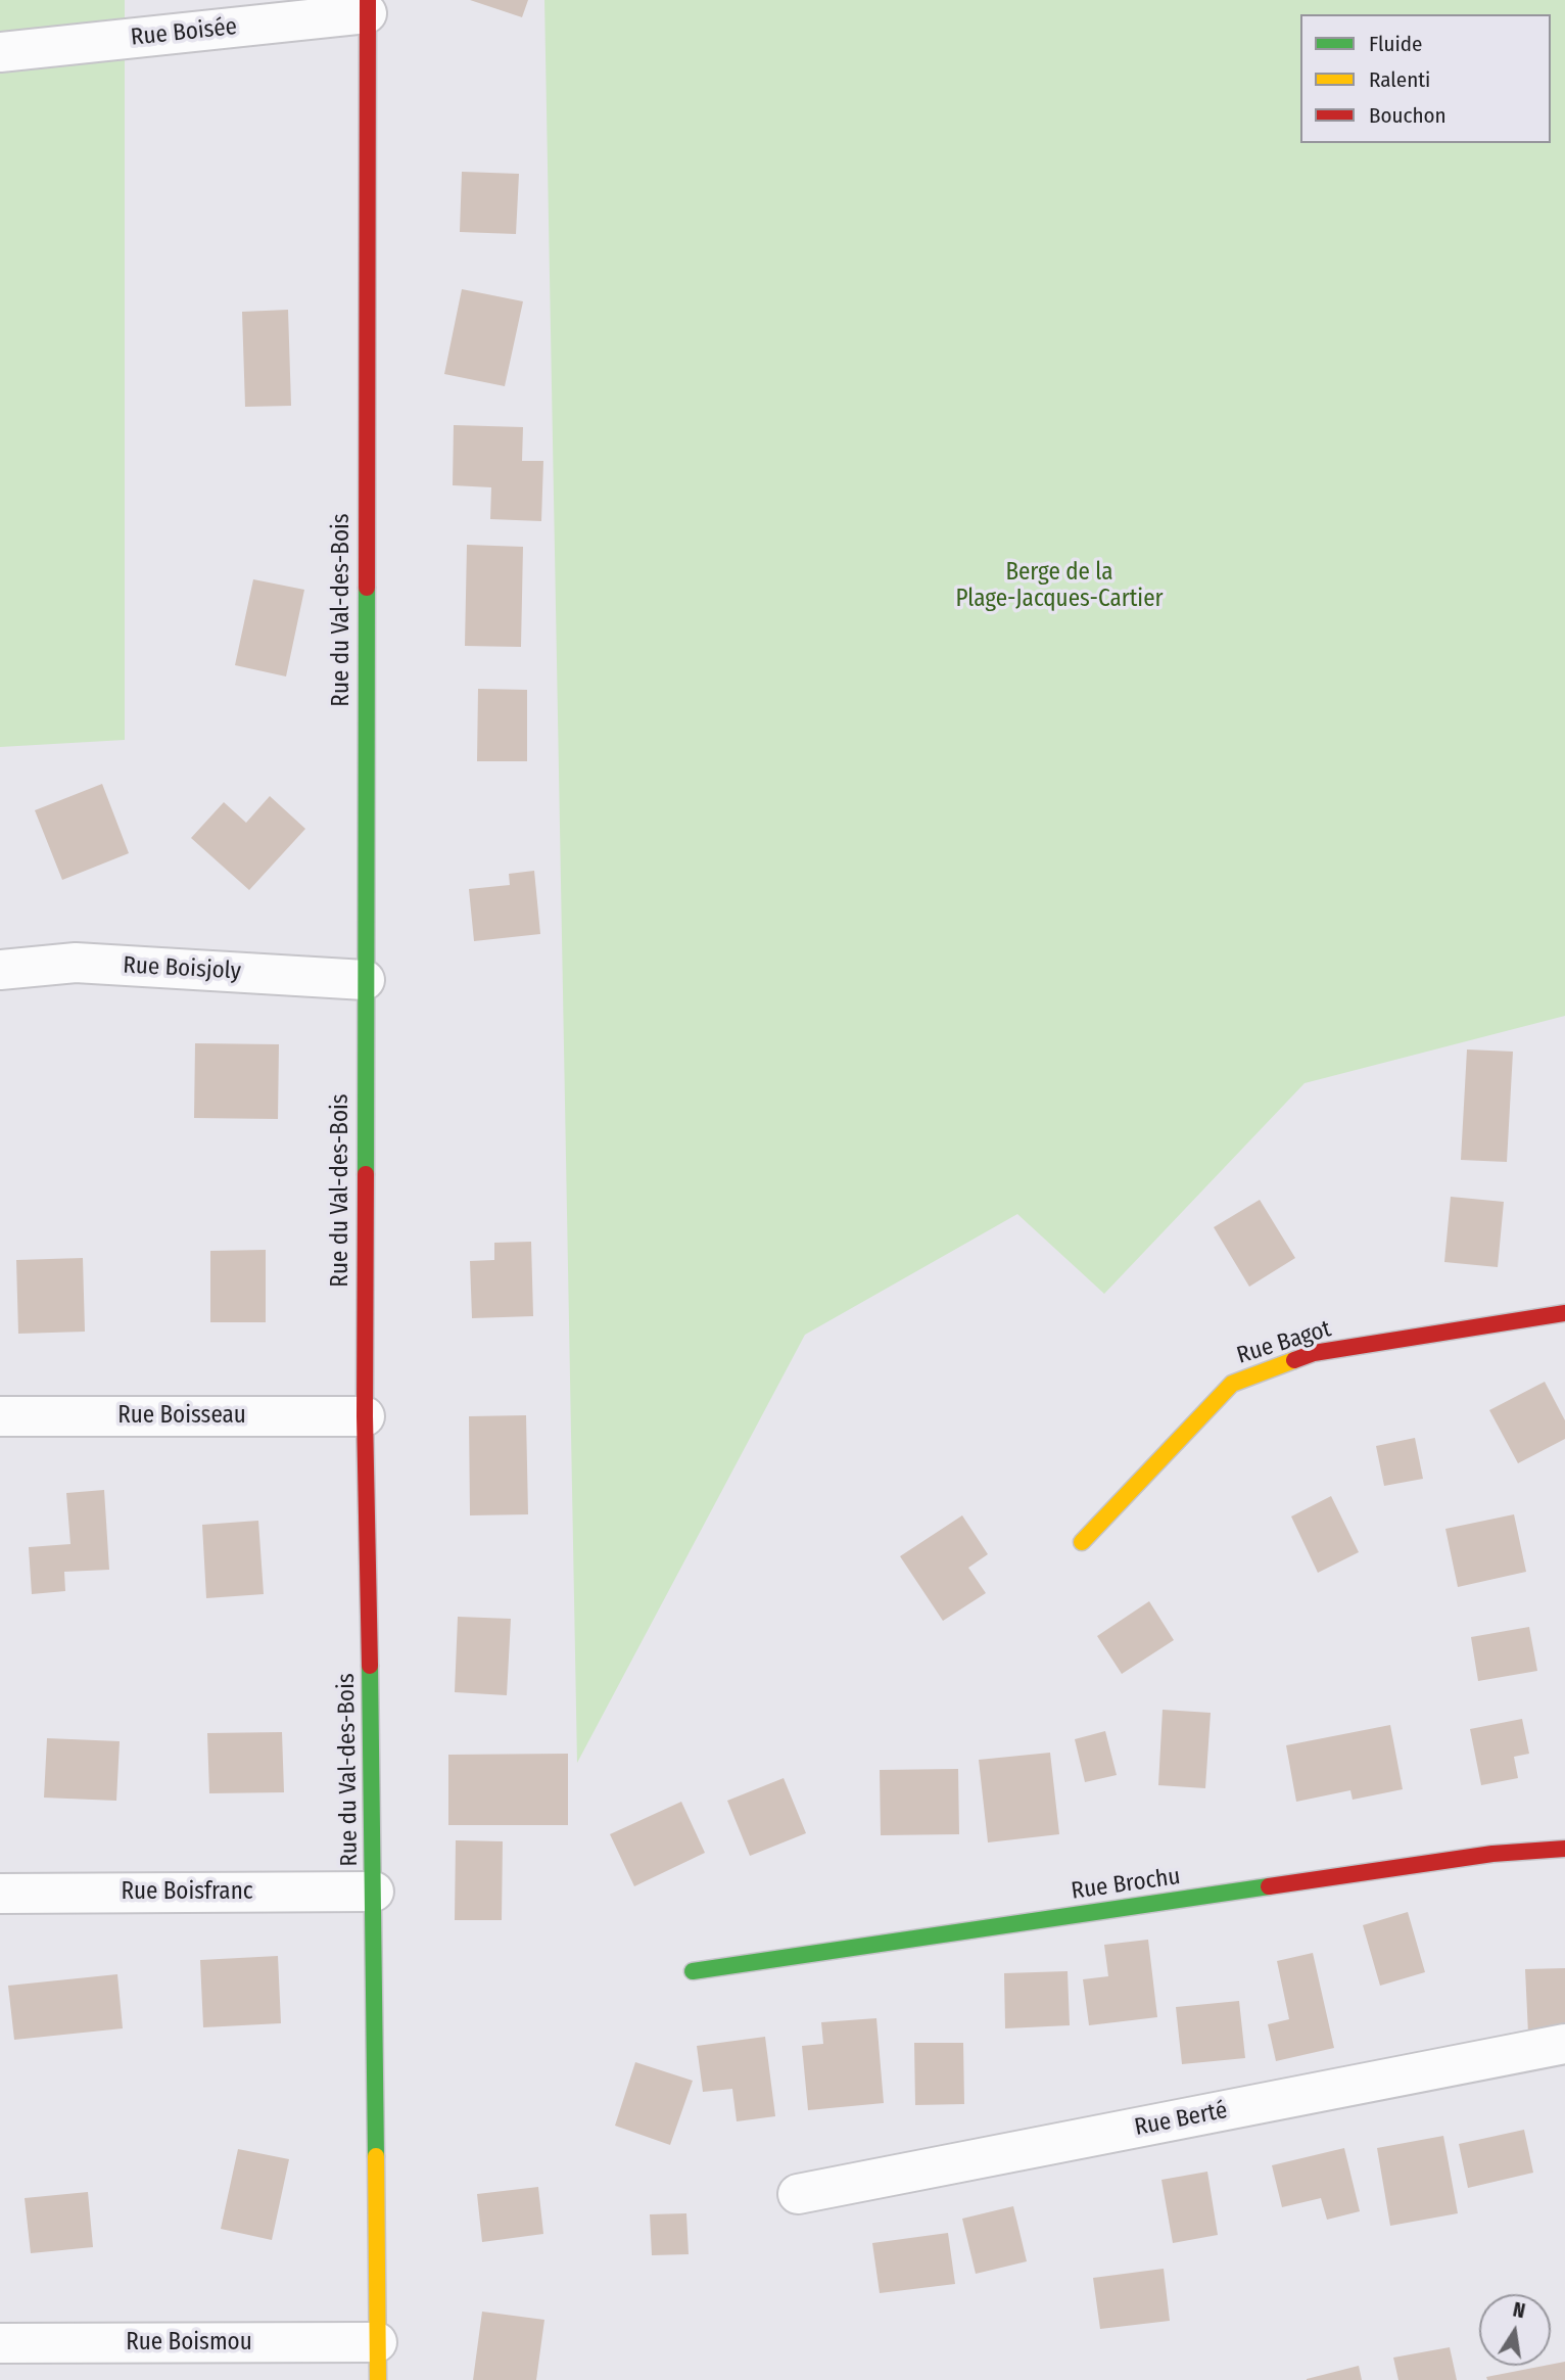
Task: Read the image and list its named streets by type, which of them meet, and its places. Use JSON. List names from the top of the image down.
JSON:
{
  "streets": {
    "street": [
      "Rue Boisée",
      "Rue du Val-des-Bois",
      "Rue Boisjoly",
      "Rue Bagot",
      "Rue Boisseau",
      "Rue Brochu",
      "Rue Boisfranc",
      "Rue Berté",
      "Rue Boismou"
    ]
  },
  "crossings": [
    ["Rue Boisée", "Rue du Val-des-Bois"],
    ["Rue du Val-des-Bois", "Rue Boisjoly"],
    ["Rue du Val-des-Bois", "Rue Boisseau"],
    ["Rue du Val-des-Bois", "Rue Boisfranc"],
    ["Rue du Val-des-Bois", "Rue Boismou"]
  ],
  "parks": ["Berge de la Plage-Jacques-Cartier"],
  "legend": ["Fluide", "Ralenti", "Bouchon"],
  "north": "top"
}
